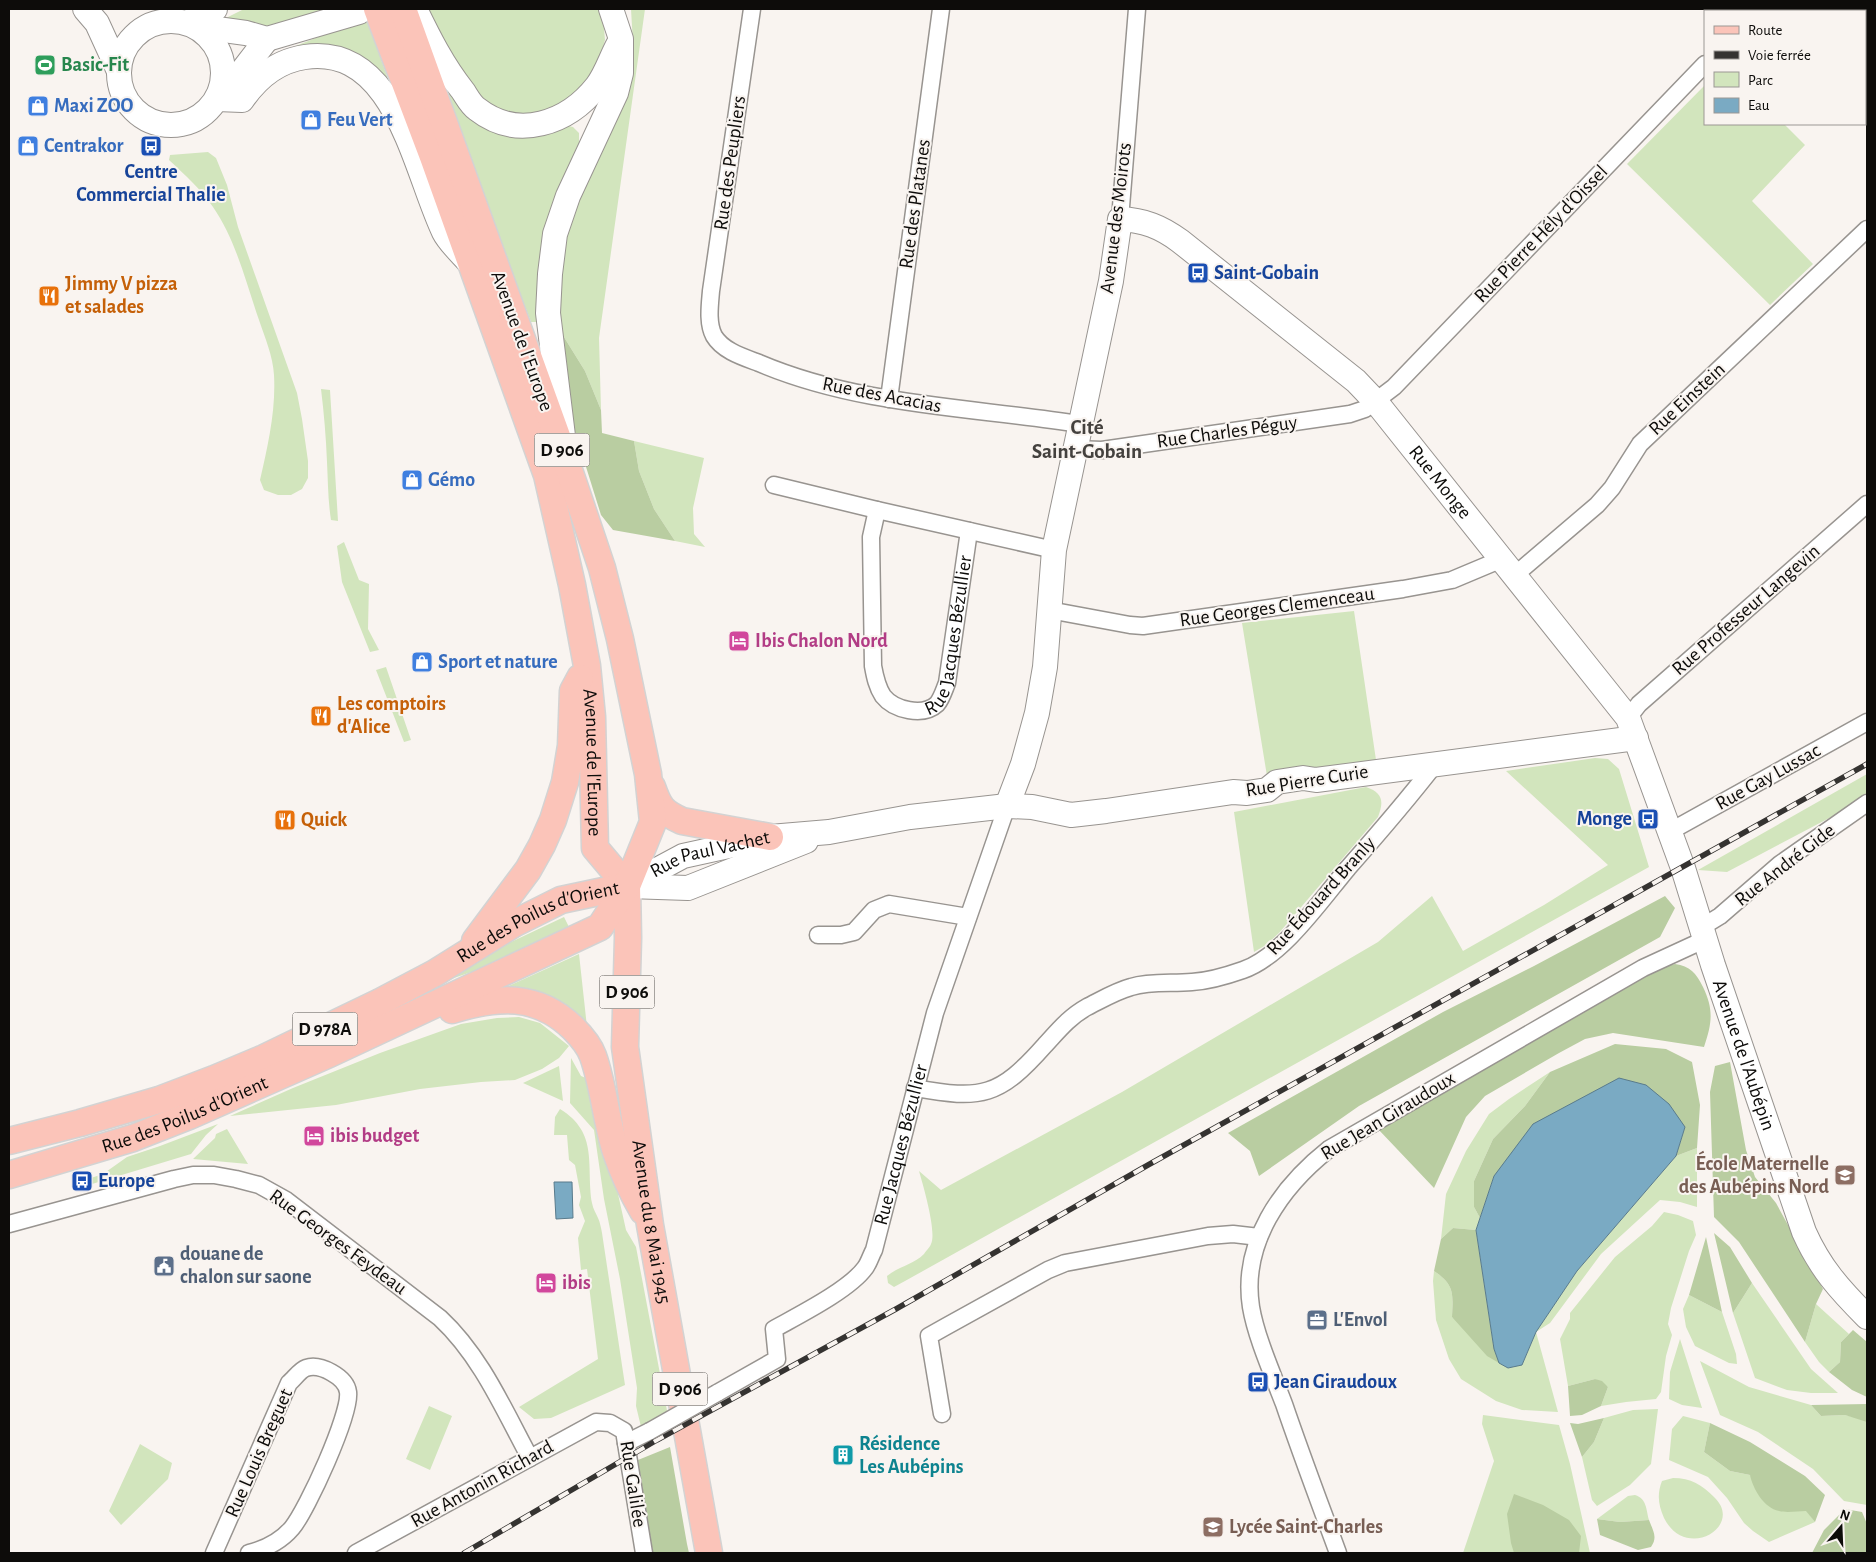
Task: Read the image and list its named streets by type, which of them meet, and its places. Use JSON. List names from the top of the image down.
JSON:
{
  "streets": {
    "main road": [
      "Avenue de l'Europe",
      "D 906",
      "Rue des Poilus d'Orient",
      "D 978A",
      "Avenue du 8 Mai 1945"
    ],
    "street": [
      "Rue des Peupliers",
      "Rue des Platanes",
      "Avenue des Moirots",
      "Rue Pierre Hély d'Oissel",
      "Rue des Acacias",
      "Rue Einstein",
      "Rue Charles Péguy",
      "Rue Monge",
      "Rue Georges Clemenceau",
      "Rue Professeur Langevin",
      "Rue Jacques Bézullier",
      "Rue Gay Lussac",
      "Rue Pierre Curie",
      "Rue Paul Vachet",
      "Rue André Gide",
      "Rue Édouard Branly",
      "Avenue de l'Aubépin",
      "Rue Jean Giraudoux",
      "Rue Georges Feydeau",
      "Rue Louis Breguet",
      "Rue Antonin Richard",
      "Rue Galilée"
    ]
  },
  "crossings": [
    ["Rue des Peupliers", "Rue des Acacias"],
    ["Rue des Platanes", "Rue des Acacias"],
    ["Avenue des Moirots", "Rue des Acacias"],
    ["Avenue des Moirots", "Rue Monge"],
    ["Avenue des Moirots", "Rue Jacques Bézullier"],
    ["Rue Pierre Hély d'Oissel", "Rue Charles Péguy"],
    ["Rue Pierre Hély d'Oissel", "Rue Monge"],
    ["Avenue de l'Europe", "Rue Paul Vachet"],
    ["Avenue de l'Europe", "Rue des Poilus d'Orient"],
    ["Avenue de l'Europe", "Avenue du 8 Mai 1945"],
    ["Rue des Acacias", "Rue Jacques Bézullier"],
    ["Rue Einstein", "Rue Monge"],
    ["Rue Einstein", "Rue Georges Clemenceau"],
    ["Rue Charles Péguy", "Rue Monge"],
    ["Rue Charles Péguy", "Rue Jacques Bézullier"],
    ["Rue Monge", "Rue Georges Clemenceau"],
    ["Rue Monge", "Rue Professeur Langevin"],
    ["Rue Monge", "Rue Gay Lussac"],
    ["Rue Monge", "Rue Pierre Curie"],
    ["Rue Monge", "Avenue de l'Aubépin"],
    ["Rue Georges Clemenceau", "Rue Jacques Bézullier"],
    ["Rue Professeur Langevin", "Rue Pierre Curie"],
    ["Rue Jacques Bézullier", "Rue Pierre Curie"],
    ["Rue Jacques Bézullier", "Rue Paul Vachet"],
    ["Rue Jacques Bézullier", "Rue Édouard Branly"],
    ["Rue Jacques Bézullier", "Rue Galilée"],
    ["Rue Gay Lussac", "Avenue de l'Aubépin"],
    ["Rue Pierre Curie", "Rue Paul Vachet"],
    ["Rue Pierre Curie", "Rue Édouard Branly"],
    ["Rue Paul Vachet", "Rue des Poilus d'Orient"],
    ["Rue Paul Vachet", "Avenue du 8 Mai 1945"],
    ["Rue André Gide", "Avenue de l'Aubépin"],
    ["Rue André Gide", "Rue Jean Giraudoux"],
    ["Rue des Poilus d'Orient", "Avenue du 8 Mai 1945"],
    ["Avenue de l'Aubépin", "Rue Jean Giraudoux"],
    ["Rue Georges Feydeau", "Rue Antonin Richard"],
    ["Rue Antonin Richard", "Rue Galilée"]
  ],
  "districts": ["Cité Saint-Gobain"],
  "places": {
    "sports": ["Basic-Fit"],
    "shop": [
      "Maxi ZOO",
      "Feu Vert",
      "Centrakor",
      "Gémo",
      "Sport et nature"
    ],
    "bus stop": [
      "Centre Commercial Thalie",
      "Saint-Gobain",
      "Monge",
      "Europe",
      "Jean Giraudoux"
    ],
    "restaurant": ["Jimmy V pizza et salades", "Les comptoirs d'Alice", "Quick"],
    "hotel": ["Ibis Chalon Nord", "ibis budget", "ibis"],
    "school or university": ["École Maternelle des Aubépins Nord", "Lycée Saint-Charles"],
    "public building": ["douane de chalon sur saone"],
    "office": ["L'Envol"],
    "building": ["Résidence Les Aubépins"]
  },
  "legend": [
    "Route",
    "Voie ferrée",
    "Parc",
    "Eau"
  ],
  "north": "top"
}
